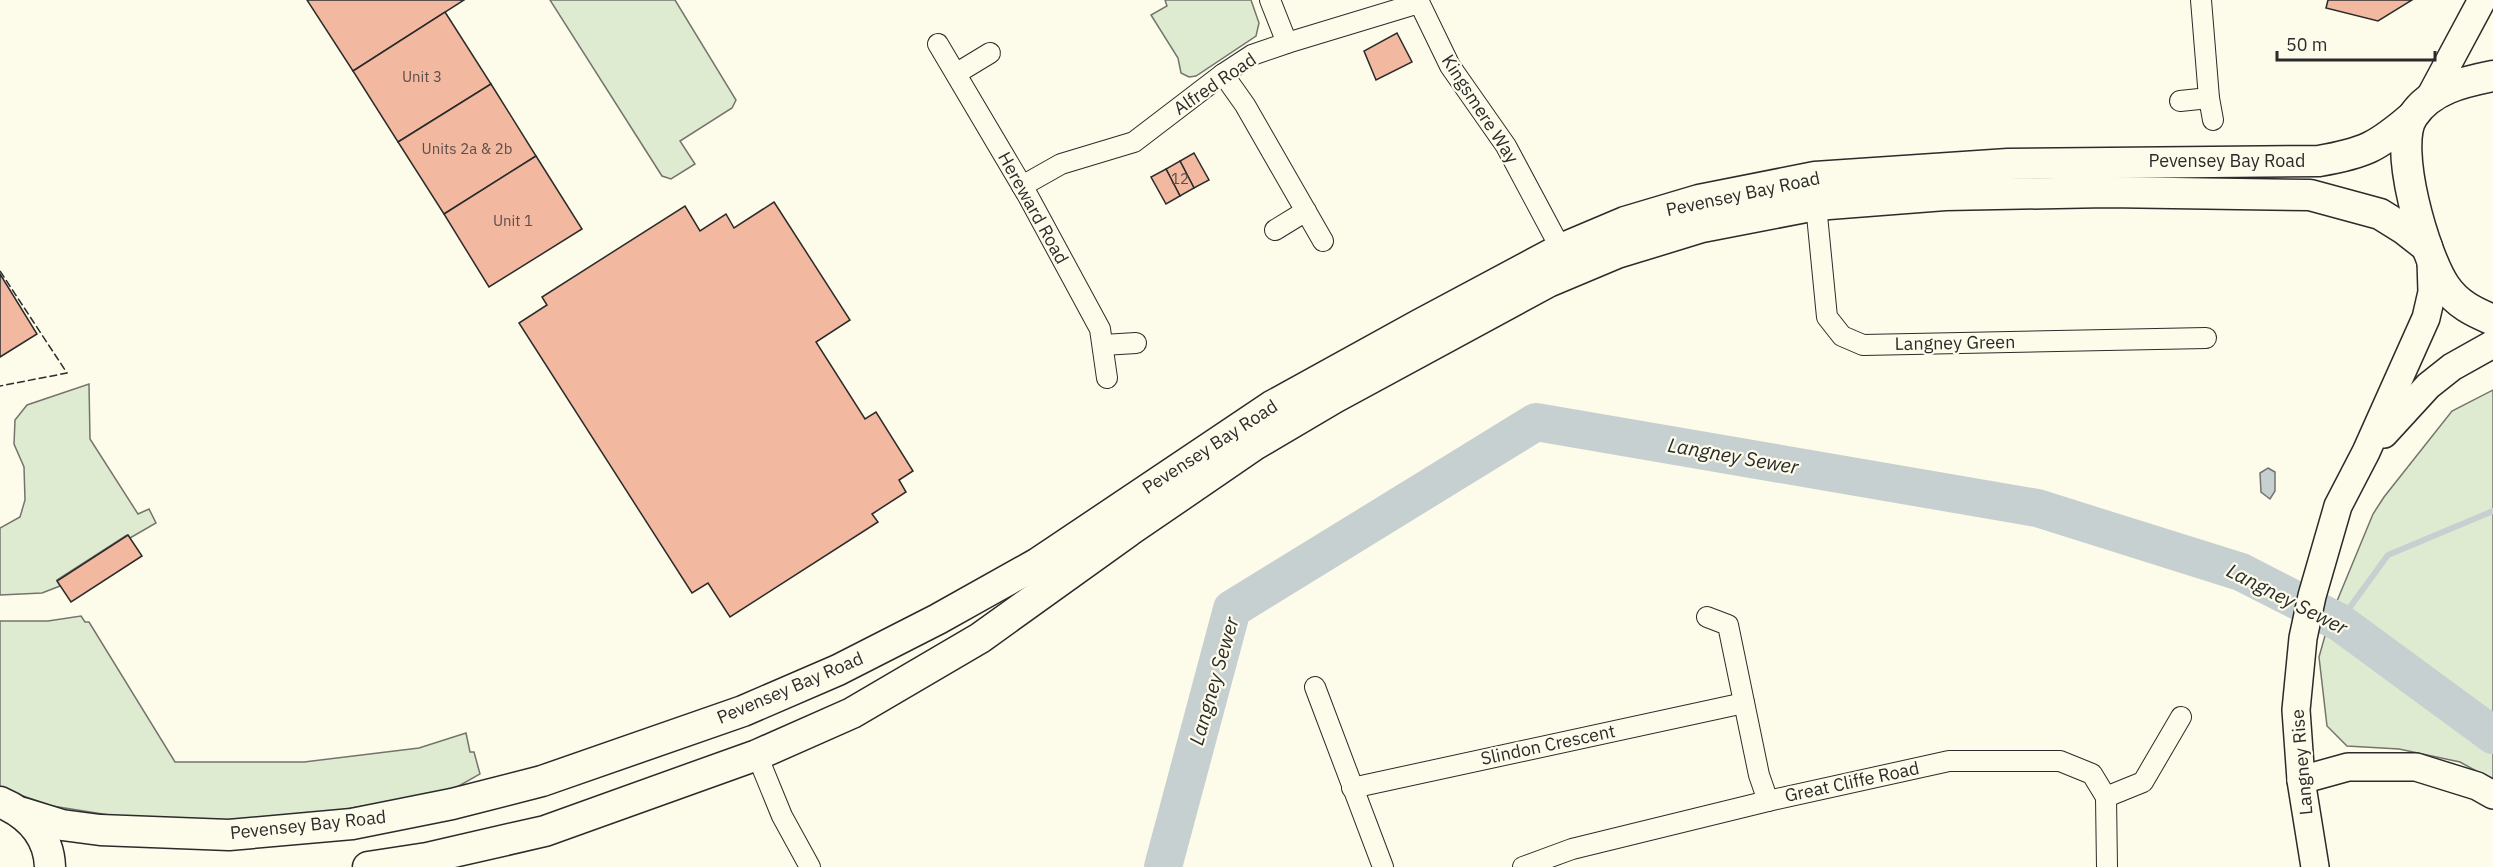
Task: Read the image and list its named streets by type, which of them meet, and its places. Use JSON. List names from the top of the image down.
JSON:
{
  "streets": {
    "main road": ["Pevensey Bay Road", "Langney Rise"],
    "street": [
      "Alfred Road",
      "Kingsmere Way",
      "Hereward Road",
      "Langney Green",
      "Slindon Crescent",
      "Great Cliffe Road"
    ]
  },
  "crossings": [
    ["Alfred Road", "Kingsmere Way"],
    ["Alfred Road", "Hereward Road"],
    ["Kingsmere Way", "Pevensey Bay Road"],
    ["Pevensey Bay Road", "Langney Green"],
    ["Pevensey Bay Road", "Langney Rise"]
  ],
  "water": ["Langney Sewer"],
  "house_numbers": [
    "Unit 3",
    "Units 2a & 2b",
    "12",
    "Unit 1"
  ],
  "scale_bar": "50 m"
}
